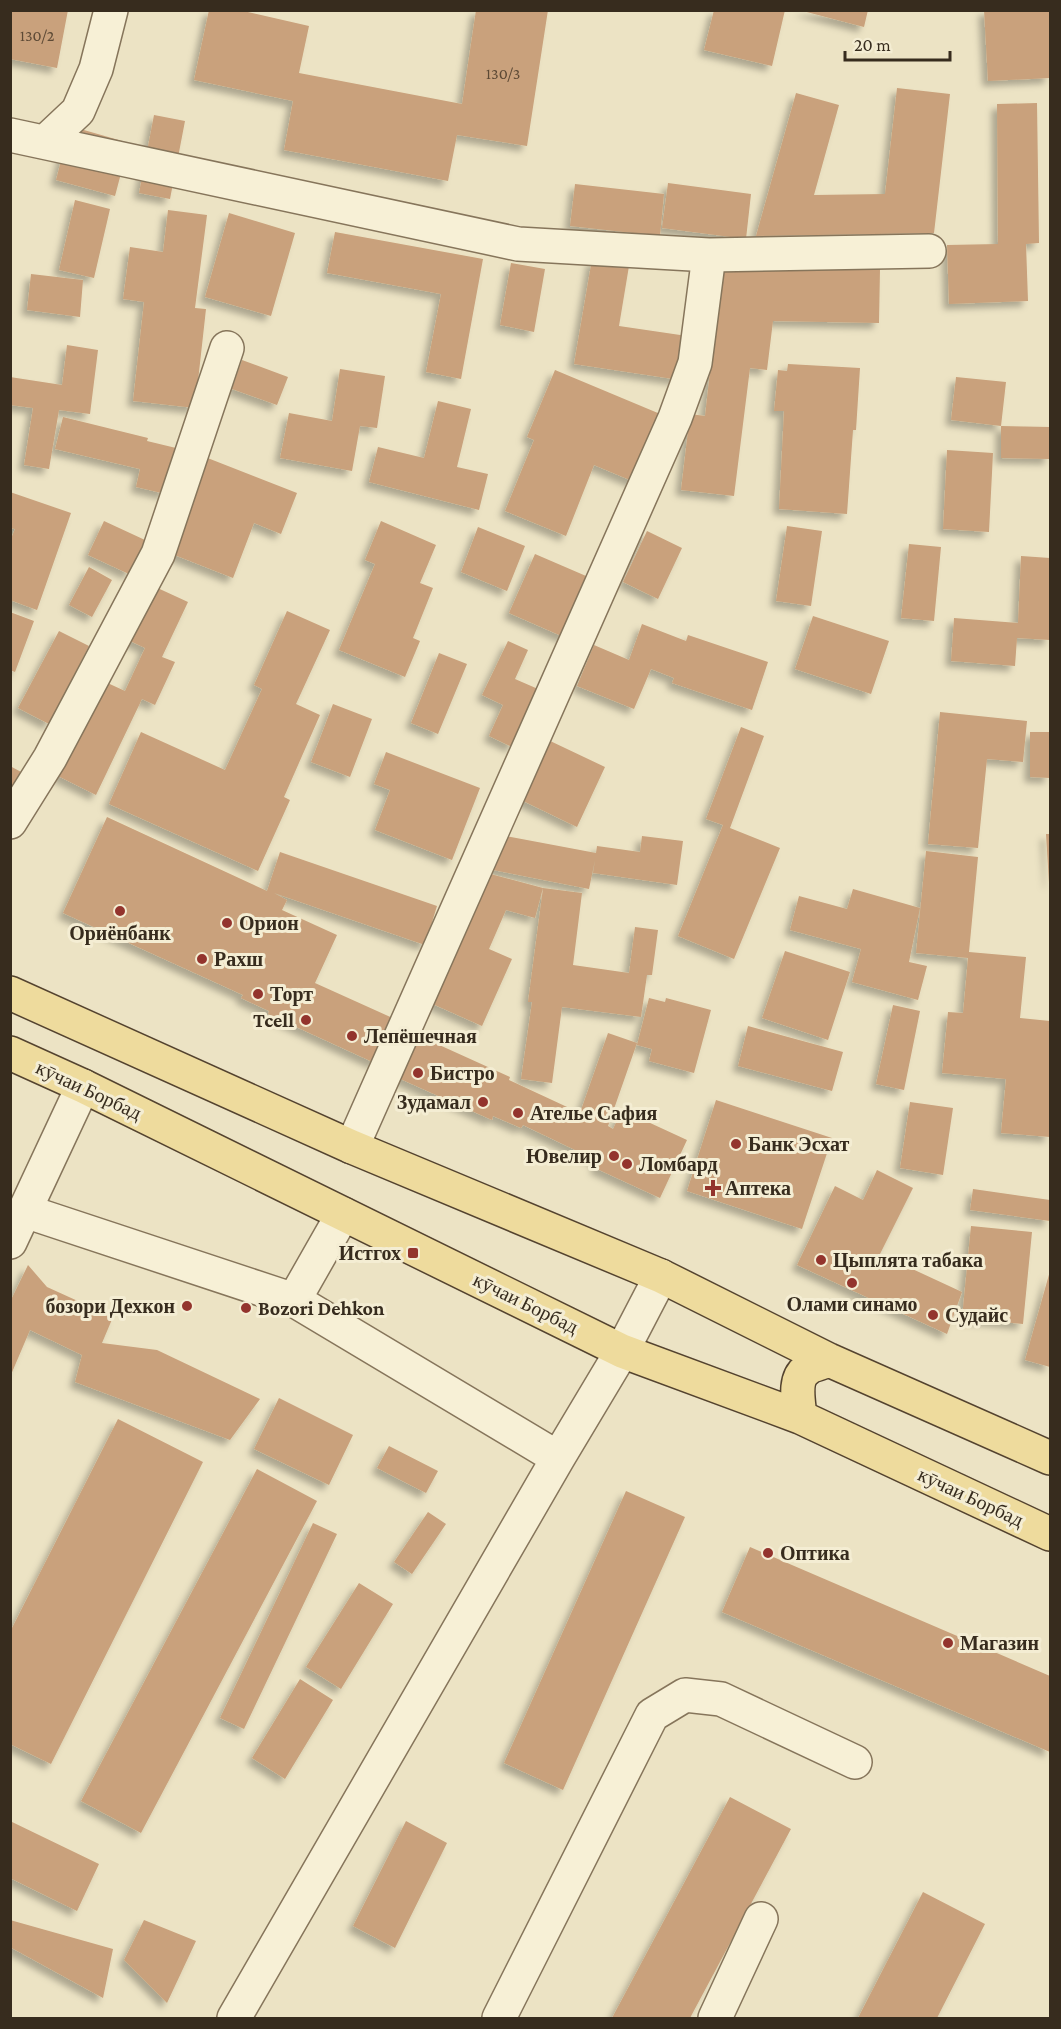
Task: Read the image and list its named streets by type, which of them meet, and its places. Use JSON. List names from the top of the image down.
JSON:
{
  "streets": {
    "main road": ["кӯчаи Борбад"]
  },
  "places": {
    "other": [
      "Ориёнбанк",
      "Орион",
      "Рахш",
      "Торт",
      "Tcell",
      "Лепёшечная",
      "Бистро",
      "Зудамал",
      "Ателье Сафия",
      "Банк Эсхат",
      "Ювелир",
      "Ломбард",
      "Цыплята табака",
      "Олами синамо",
      "бозори Дехкон",
      "Bozori Dehkon",
      "Судайс",
      "Оптика",
      "Магазин"
    ],
    "health": ["Аптека"],
    "transit": ["Истгох"]
  },
  "house_numbers": ["130/2", "130/3"],
  "scale_bar": "20 m"
}
